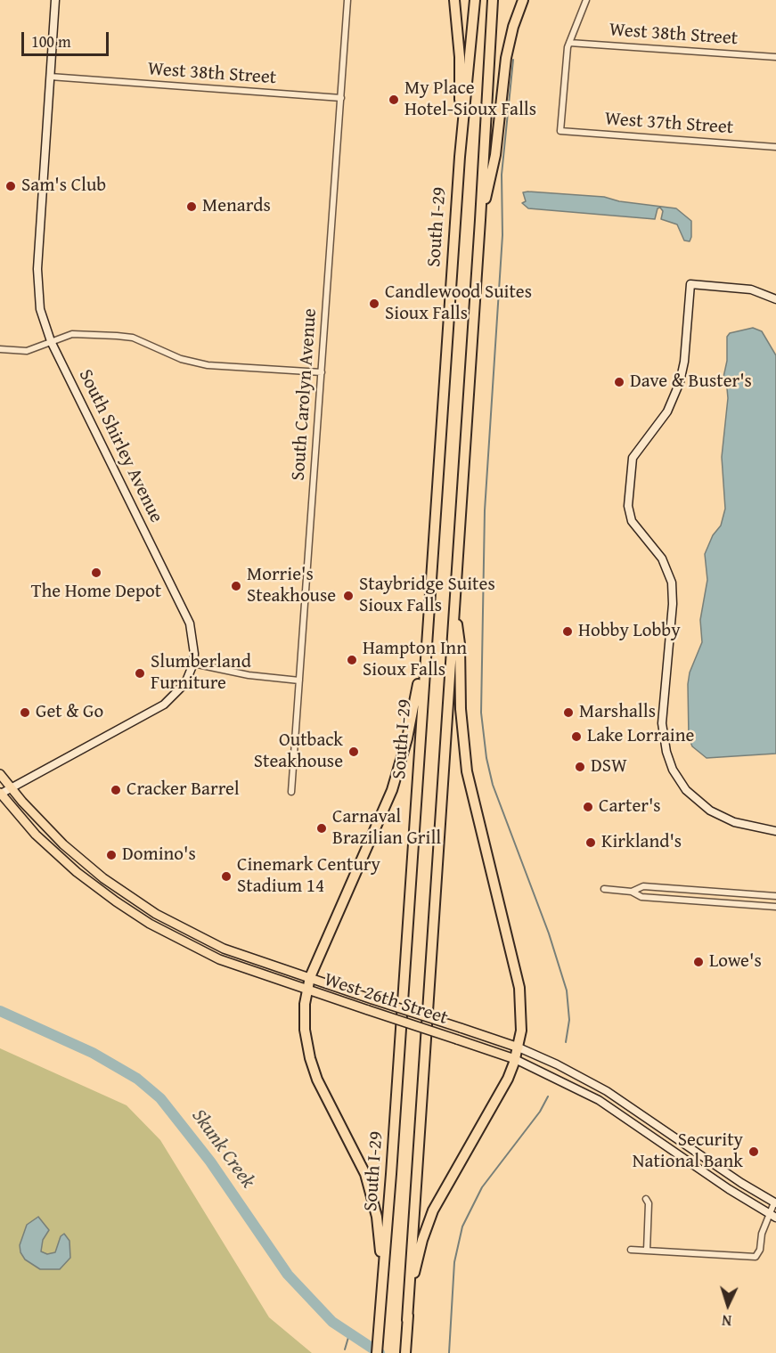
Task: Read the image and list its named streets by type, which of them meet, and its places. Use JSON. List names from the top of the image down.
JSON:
{
  "streets": {
    "highway": ["South I-29"],
    "main road": ["West 26th Street"],
    "street": [
      "West 38th Street",
      "West 37th Street",
      "South Carolyn Avenue",
      "South Shirley Avenue"
    ]
  },
  "crossings": [
    ["West 38th Street", "West 37th Street"],
    ["West 38th Street", "South Carolyn Avenue"],
    ["West 38th Street", "South Shirley Avenue"],
    ["South Shirley Avenue", "West 26th Street"]
  ],
  "water": ["Skunk Creek"],
  "places": [
    "My Place Hotel-Sioux Falls",
    "Sam's Club",
    "Menards",
    "Candlewood Suites Sioux Falls",
    "Dave & Buster's",
    "The Home Depot",
    "Morrie's Steakhouse",
    "Staybridge Suites Sioux Falls",
    "Hobby Lobby",
    "Hampton Inn Sioux Falls",
    "Slumberland Furniture",
    "Get & Go",
    "Marshalls",
    "Lake Lorraine",
    "Outback Steakhouse",
    "DSW",
    "Cracker Barrel",
    "Carter's",
    "Carnaval Brazilian Grill",
    "Kirkland's",
    "Domino's",
    "Cinemark Century Stadium 14",
    "Lowe's",
    "Security National Bank"
  ],
  "scale_bar": "100 m",
  "north": "bottom"
}
